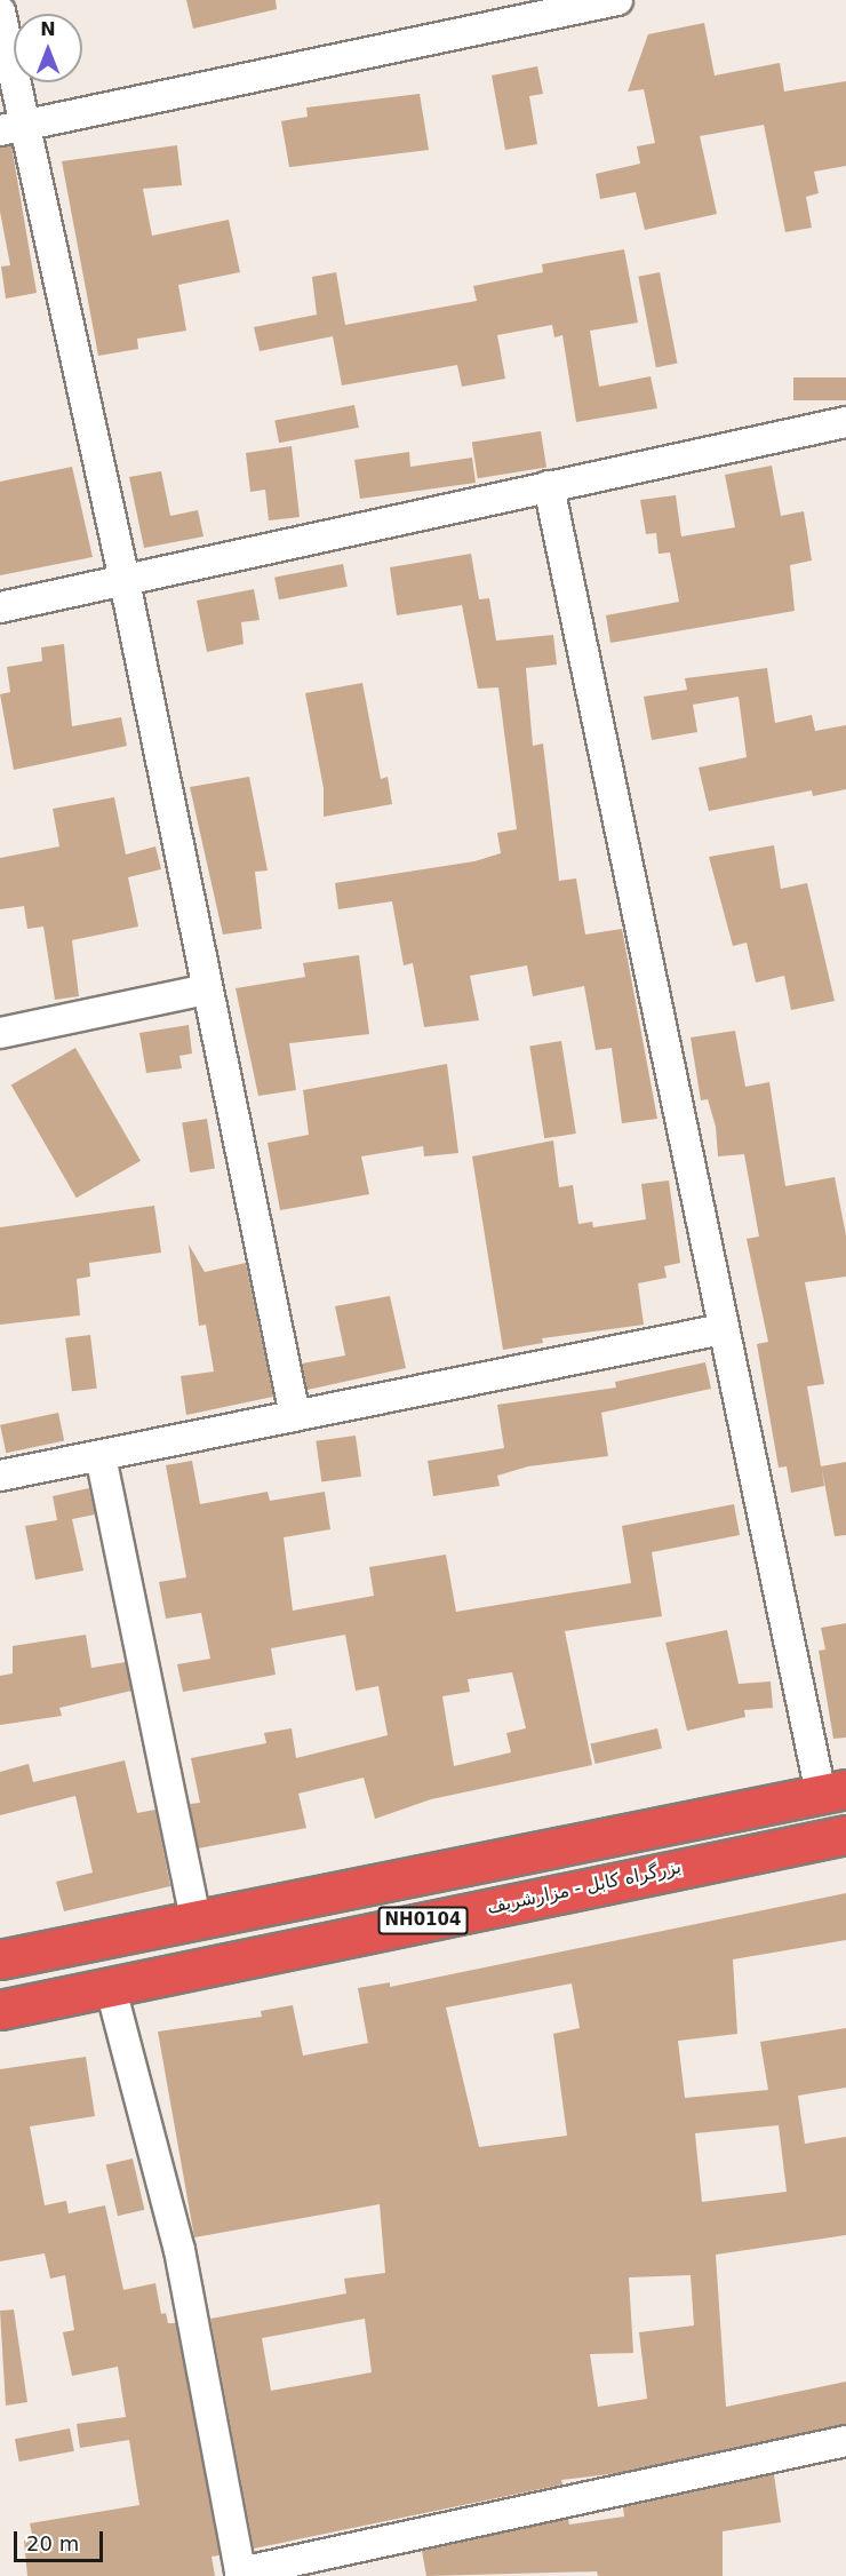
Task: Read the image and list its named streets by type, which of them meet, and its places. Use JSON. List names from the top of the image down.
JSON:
{
  "streets": {
    "highway": ["بزرگراه کابل - مزارشریف", "NH0104"]
  },
  "scale_bar": "20 m",
  "north": "top"
}
